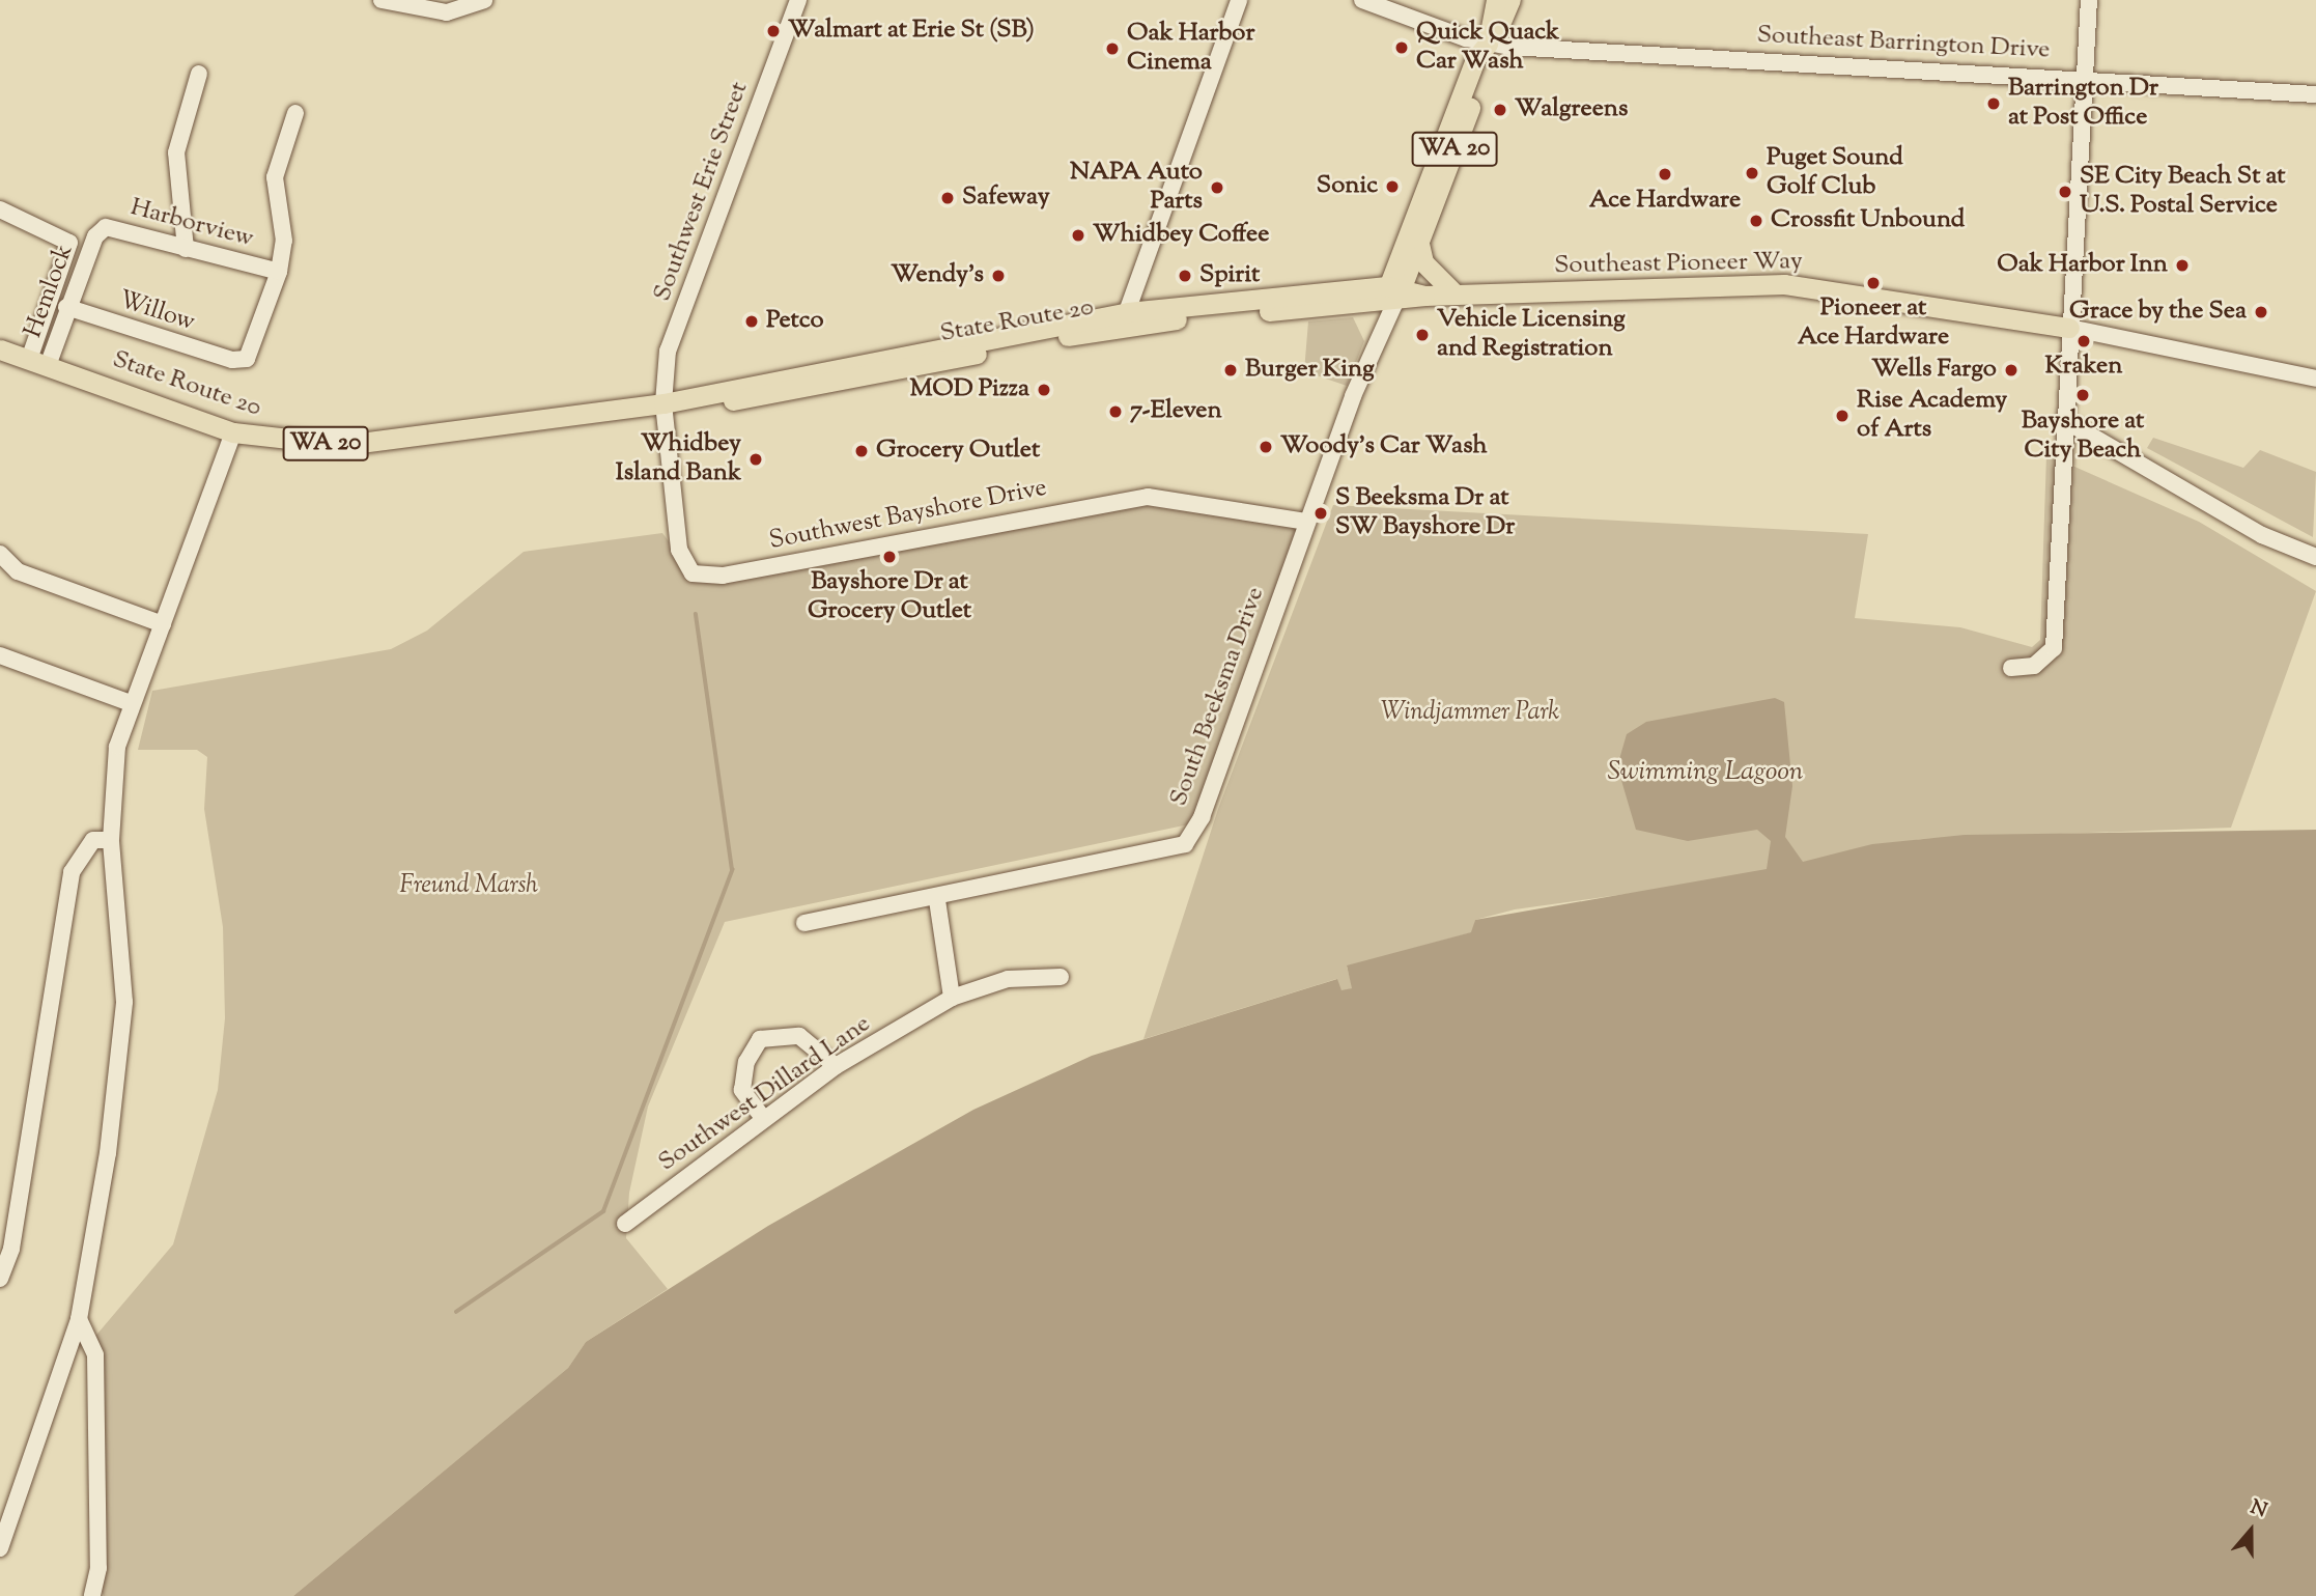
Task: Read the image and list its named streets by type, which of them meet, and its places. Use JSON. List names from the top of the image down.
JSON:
{
  "streets": {
    "main road": ["WA 20", "Southeast Pioneer Way", "State Route 20"],
    "street": [
      "Southeast Barrington Drive",
      "Southwest Erie Street",
      "Harborview",
      "Hemlock",
      "Willow",
      "Southwest Bayshore Drive",
      "South Beeksma Drive",
      "Southwest Dillard Lane"
    ]
  },
  "crossings": [
    ["Southeast Barrington Drive", "WA 20"],
    ["WA 20", "Southeast Pioneer Way"],
    ["WA 20", "State Route 20"],
    ["WA 20", "South Beeksma Drive"],
    ["Southwest Erie Street", "State Route 20"],
    ["Southwest Erie Street", "Southwest Bayshore Drive"],
    ["Harborview", "Hemlock"],
    ["Harborview", "Willow"],
    ["Southeast Pioneer Way", "State Route 20"],
    ["Southeast Pioneer Way", "South Beeksma Drive"],
    ["Hemlock", "Willow"],
    ["Hemlock", "State Route 20"],
    ["State Route 20", "Southwest Bayshore Drive"],
    ["State Route 20", "South Beeksma Drive"],
    ["Southwest Bayshore Drive", "South Beeksma Drive"]
  ],
  "water": ["Swimming Lagoon"],
  "parks": ["Windjammer Park", "Freund Marsh"],
  "places": [
    "Walmart at Erie St (SB)",
    "Quick Quack Car Wash",
    "Oak Harbor Cinema",
    "Barrington Dr at Post Office",
    "Walgreens",
    "Puget Sound Golf Club",
    "Ace Hardware",
    "Sonic",
    "NAPA Auto Parts",
    "SE City Beach St at U.S. Postal Service",
    "Safeway",
    "Crossfit Unbound",
    "Whidbey Coffee",
    "Oak Harbor Inn",
    "Wendy's",
    "Spirit",
    "Pioneer at Ace Hardware",
    "Grace by the Sea",
    "Petco",
    "Vehicle Licensing and Registration",
    "Kraken",
    "Burger King",
    "Wells Fargo",
    "MOD Pizza",
    "Bayshore at City Beach",
    "7-Eleven",
    "Rise Academy of Arts",
    "Woody's Car Wash",
    "Grocery Outlet",
    "Whidbey Island Bank",
    "S Beeksma Dr at SW Bayshore Dr",
    "Bayshore Dr at Grocery Outlet"
  ],
  "north": "top"
}
